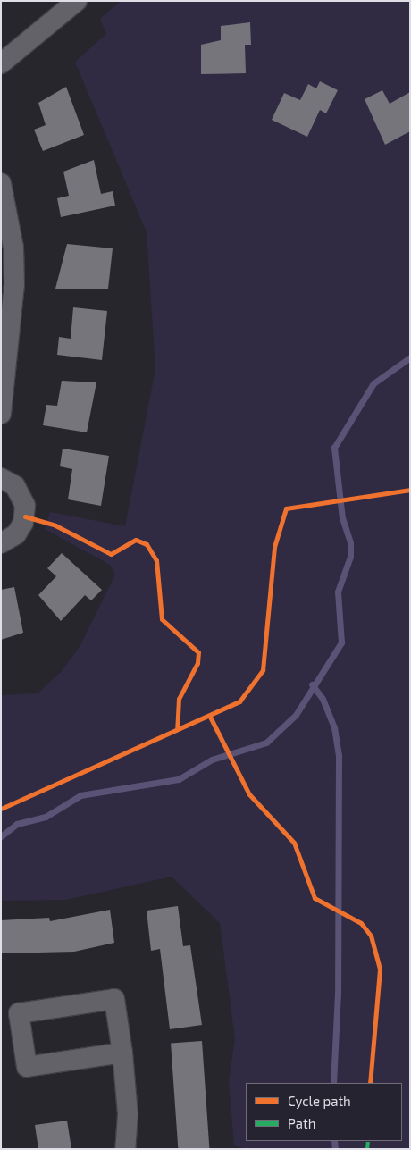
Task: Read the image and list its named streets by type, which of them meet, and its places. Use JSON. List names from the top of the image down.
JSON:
{
  "legend": ["Cycle path", "Path"]
}
